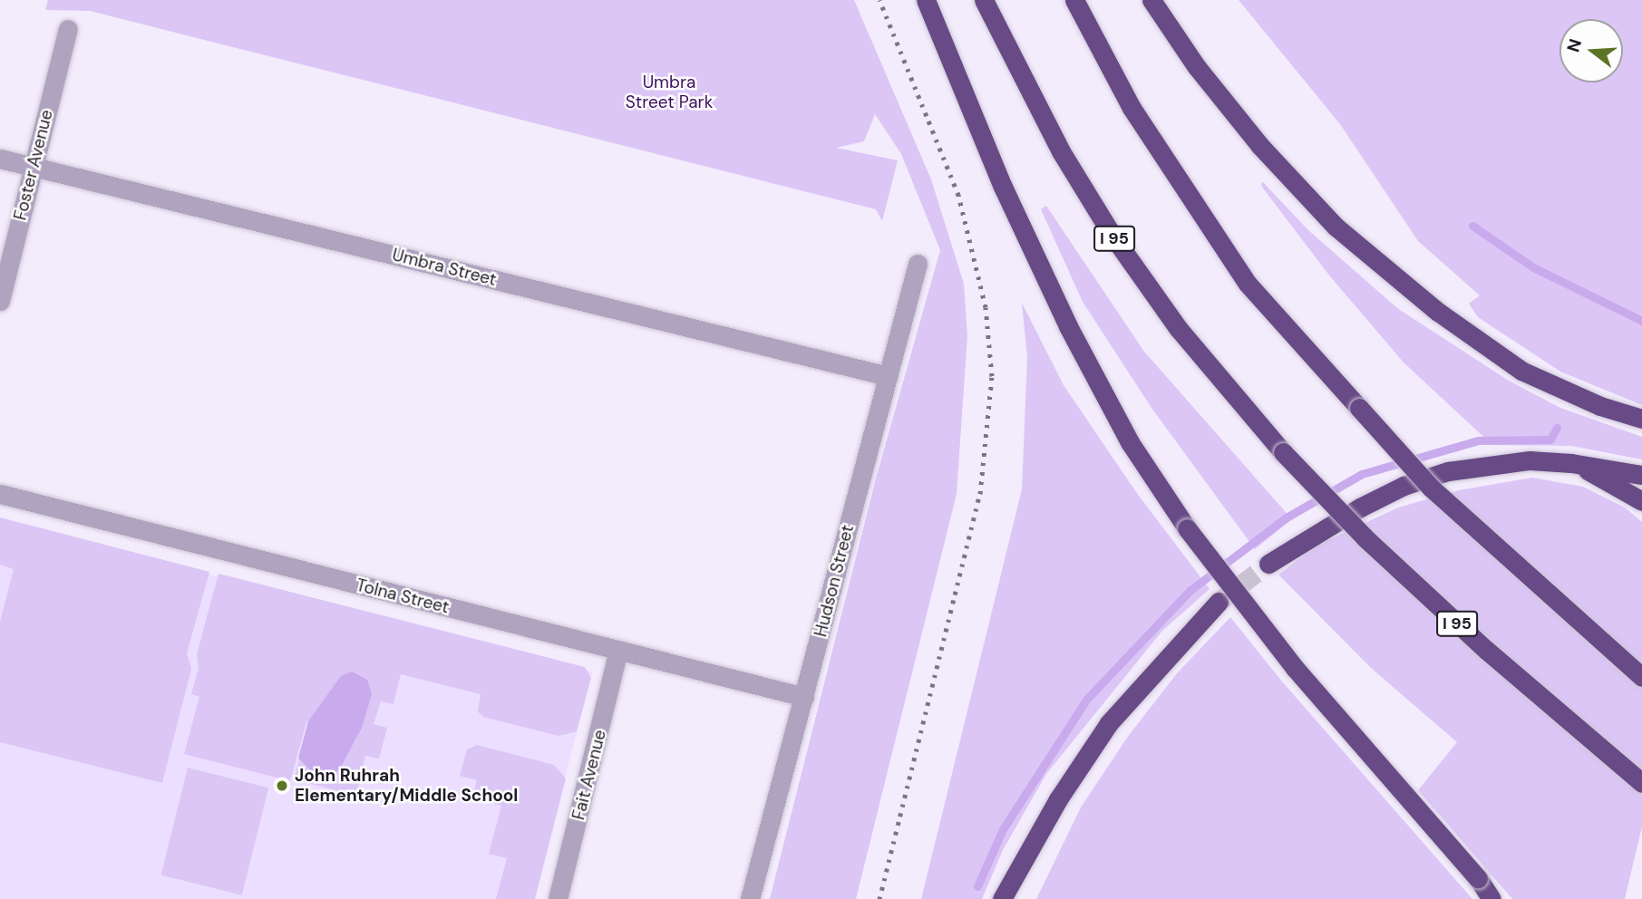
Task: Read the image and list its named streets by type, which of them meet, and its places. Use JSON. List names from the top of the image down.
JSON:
{
  "streets": {
    "highway": ["I 95"],
    "street": [
      "Foster Avenue",
      "Umbra Street",
      "Hudson Street",
      "Tolna Street",
      "Fait Avenue"
    ]
  },
  "crossings": [
    ["Foster Avenue", "Umbra Street"],
    ["Umbra Street", "Hudson Street"],
    ["Hudson Street", "Tolna Street"],
    ["Tolna Street", "Fait Avenue"]
  ],
  "parks": ["Umbra Street Park"],
  "places": ["John Ruhrah Elementary/Middle School"],
  "north": "left"
}
